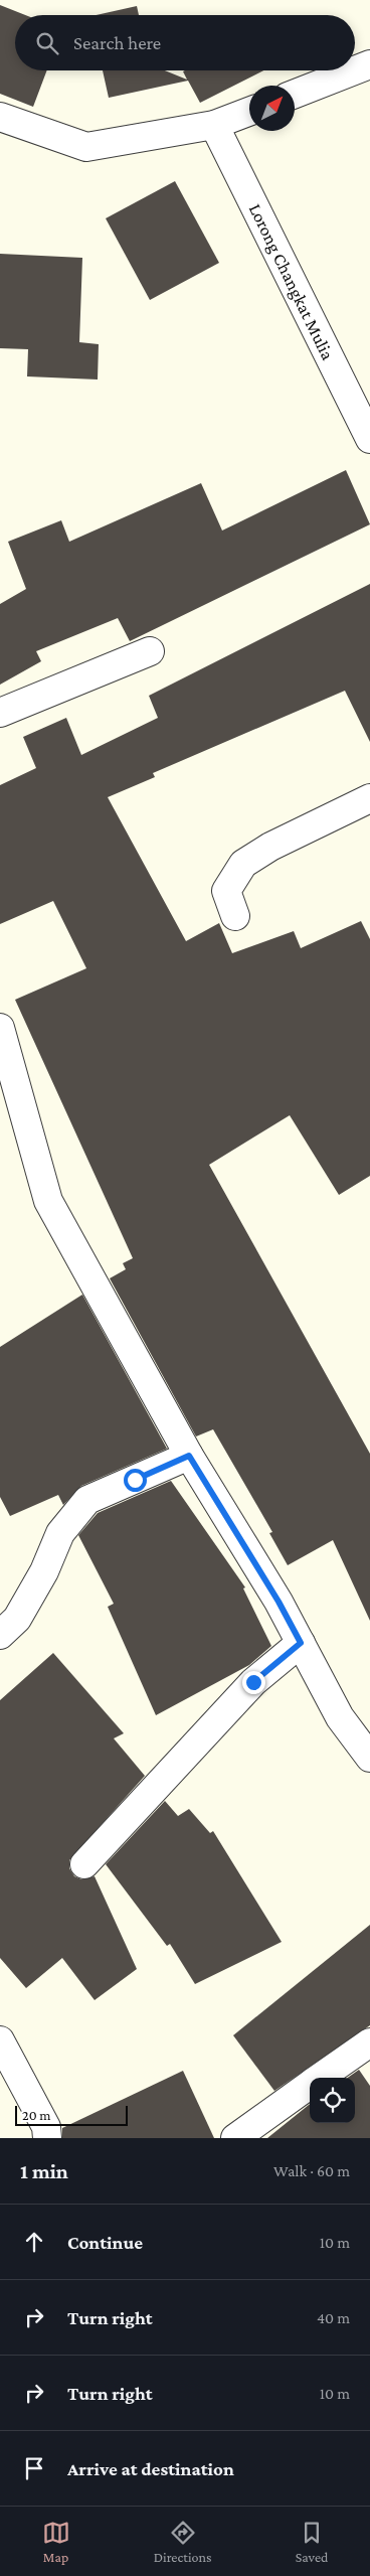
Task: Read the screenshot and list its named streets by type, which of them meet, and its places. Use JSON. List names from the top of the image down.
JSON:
{
  "streets": {
    "street": ["Lorong Changkat Mulia"]
  },
  "scale_bar": "20 m",
  "north": "top right",
  "page": {
    "search": "Search here",
    "scale": "20 m",
    "heading": ["1 min", "Walk · 60 m"],
    "list": [
      ["Continue", "10 m"],
      ["Turn right", "40 m"],
      ["Turn right", "10 m"],
      "Arrive at destination"
    ],
    "nav": ["Map", "Directions", "Saved"]
  }
}
